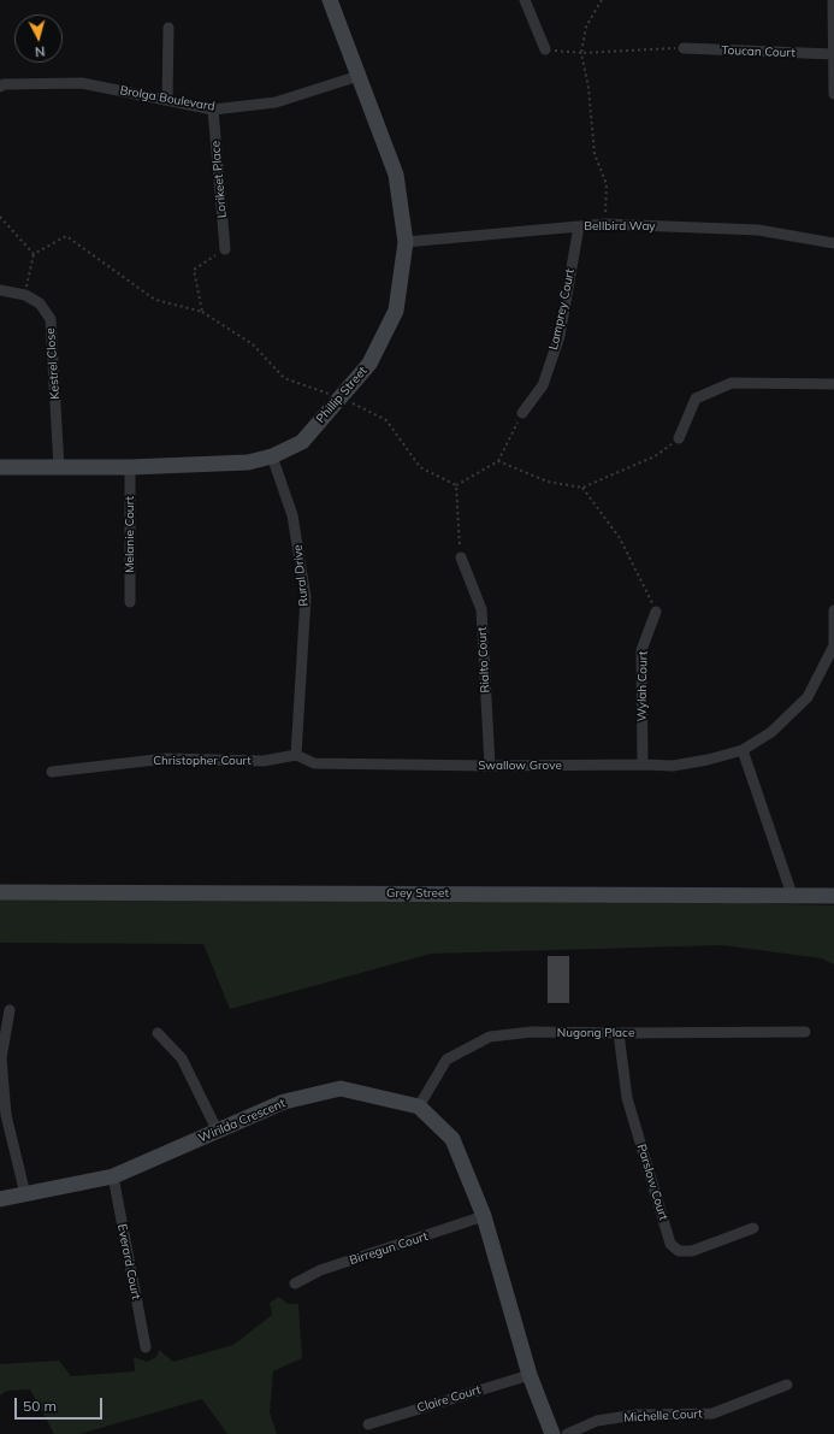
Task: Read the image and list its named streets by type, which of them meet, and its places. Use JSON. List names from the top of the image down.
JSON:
{
  "streets": {
    "street": [
      "Toucan Court",
      "Brolga Boulevard",
      "Lorikeet Place",
      "Bellbird Way",
      "Lamprey Court",
      "Kestrel Close",
      "Phillip Street",
      "Melanie Court",
      "Rural Drive",
      "Rialto Court",
      "Wylah Court",
      "Christopher Court",
      "Swallow Grove",
      "Grey Street",
      "Nugong Place",
      "Wirilda Crescent",
      "Parslow Court",
      "Birregun Court",
      "Everard Court",
      "Claire Court",
      "Michelle Court"
    ]
  },
  "crossings": [
    ["Brolga Boulevard", "Lorikeet Place"],
    ["Brolga Boulevard", "Phillip Street"],
    ["Bellbird Way", "Lamprey Court"],
    ["Bellbird Way", "Phillip Street"],
    ["Kestrel Close", "Phillip Street"],
    ["Phillip Street", "Melanie Court"],
    ["Phillip Street", "Rural Drive"],
    ["Rural Drive", "Christopher Court"],
    ["Rural Drive", "Swallow Grove"],
    ["Rialto Court", "Swallow Grove"],
    ["Wylah Court", "Swallow Grove"],
    ["Christopher Court", "Swallow Grove"],
    ["Nugong Place", "Wirilda Crescent"],
    ["Nugong Place", "Parslow Court"],
    ["Wirilda Crescent", "Everard Court"]
  ],
  "scale_bar": "50 m",
  "north": "bottom"
}
